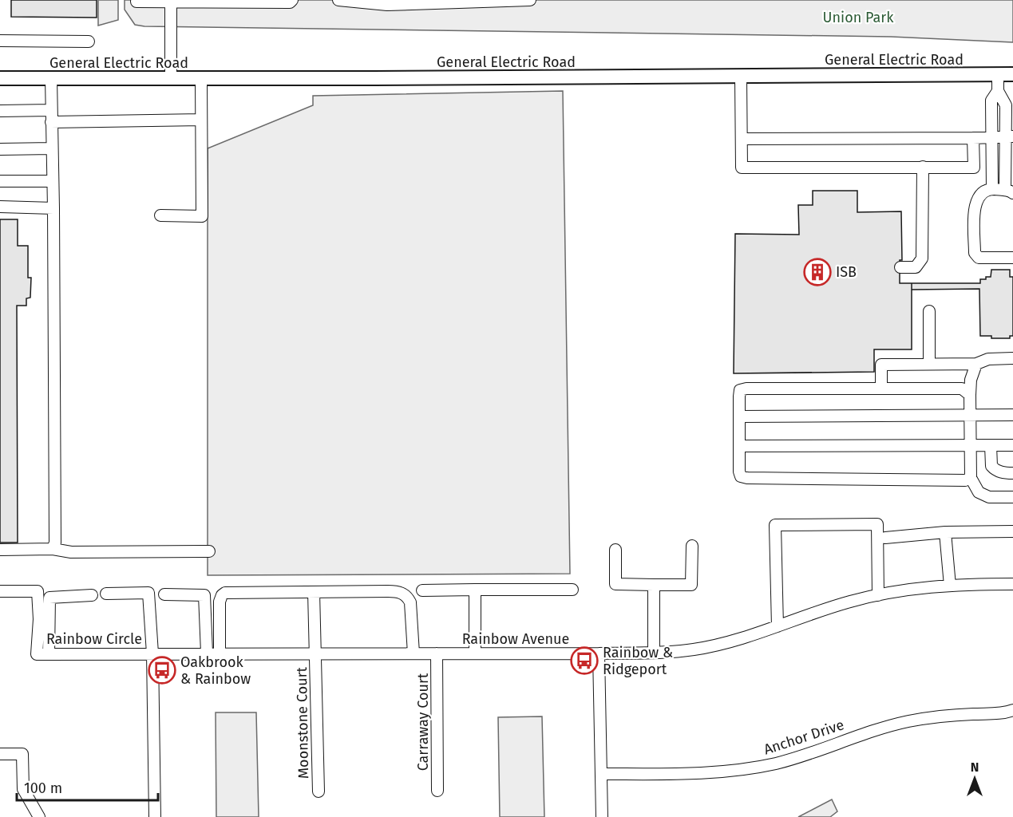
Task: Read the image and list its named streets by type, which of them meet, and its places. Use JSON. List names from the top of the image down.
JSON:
{
  "streets": {
    "main road": ["General Electric Road"],
    "street": [
      "Rainbow Circle",
      "Rainbow Avenue",
      "Carraway Court",
      "Moonstone Court",
      "Anchor Drive"
    ]
  },
  "crossings": [
    ["Rainbow Circle", "Rainbow Avenue"],
    ["Rainbow Avenue", "Carraway Court"],
    ["Rainbow Avenue", "Moonstone Court"]
  ],
  "parks": ["Union Park"],
  "places": {
    "building": ["ISB"],
    "bus stop": ["Rainbow & Ridgeport", "Oakbrook & Rainbow"]
  },
  "scale_bar": "100 m",
  "north": "top"
}
